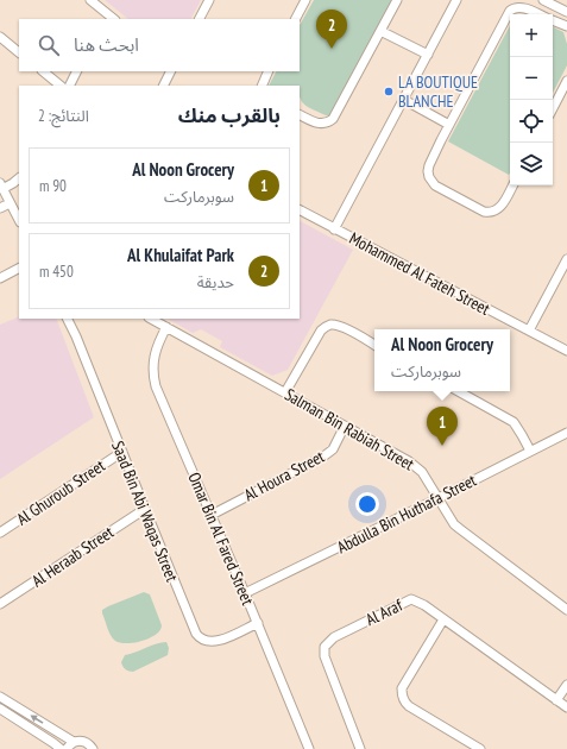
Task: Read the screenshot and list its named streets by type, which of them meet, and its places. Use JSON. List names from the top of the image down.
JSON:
{
  "streets": {
    "street": [
      "Mohammed Al Fateh Street",
      "Salman Bin Rabiah Street",
      "Al Houra Street",
      "Al Ghuroub Street",
      "Saad Bin Abi Waqas Street",
      "Abdulla Bin Huthafa Street",
      "Omar Bin Al Fared Street",
      "Al Heraab Street",
      "Al Araf"
    ]
  },
  "crossings": [
    ["Salman Bin Rabiah Street", "Al Houra Street"],
    ["Salman Bin Rabiah Street", "Abdulla Bin Huthafa Street"],
    ["Salman Bin Rabiah Street", "Omar Bin Al Fared Street"],
    ["Al Houra Street", "Omar Bin Al Fared Street"],
    ["Al Ghuroub Street", "Saad Bin Abi Waqas Street"],
    ["Saad Bin Abi Waqas Street", "Omar Bin Al Fared Street"],
    ["Saad Bin Abi Waqas Street", "Al Heraab Street"],
    ["Abdulla Bin Huthafa Street", "Omar Bin Al Fared Street"]
  ],
  "places": ["LA BOUTIQUE BLANCHE"],
  "page": {
    "pins": ["2", "1"],
    "map_buttons": ["+", "−"],
    "search": "ابحث هنا",
    "heading": ["بالقرب منك", "النتائج: 2"],
    "list": [
      {
        "mark": "1",
        "name": "Al Noon Grocery",
        "note": "سوبرماركت",
        "value": "90 m"
      },
      {
        "mark": "2",
        "name": "Al Khulaifat Park",
        "note": "حديقة",
        "value": "450 m"
      }
    ],
    "popup": ["Al Noon Grocery", "سوبرماركت"]
  }
}
